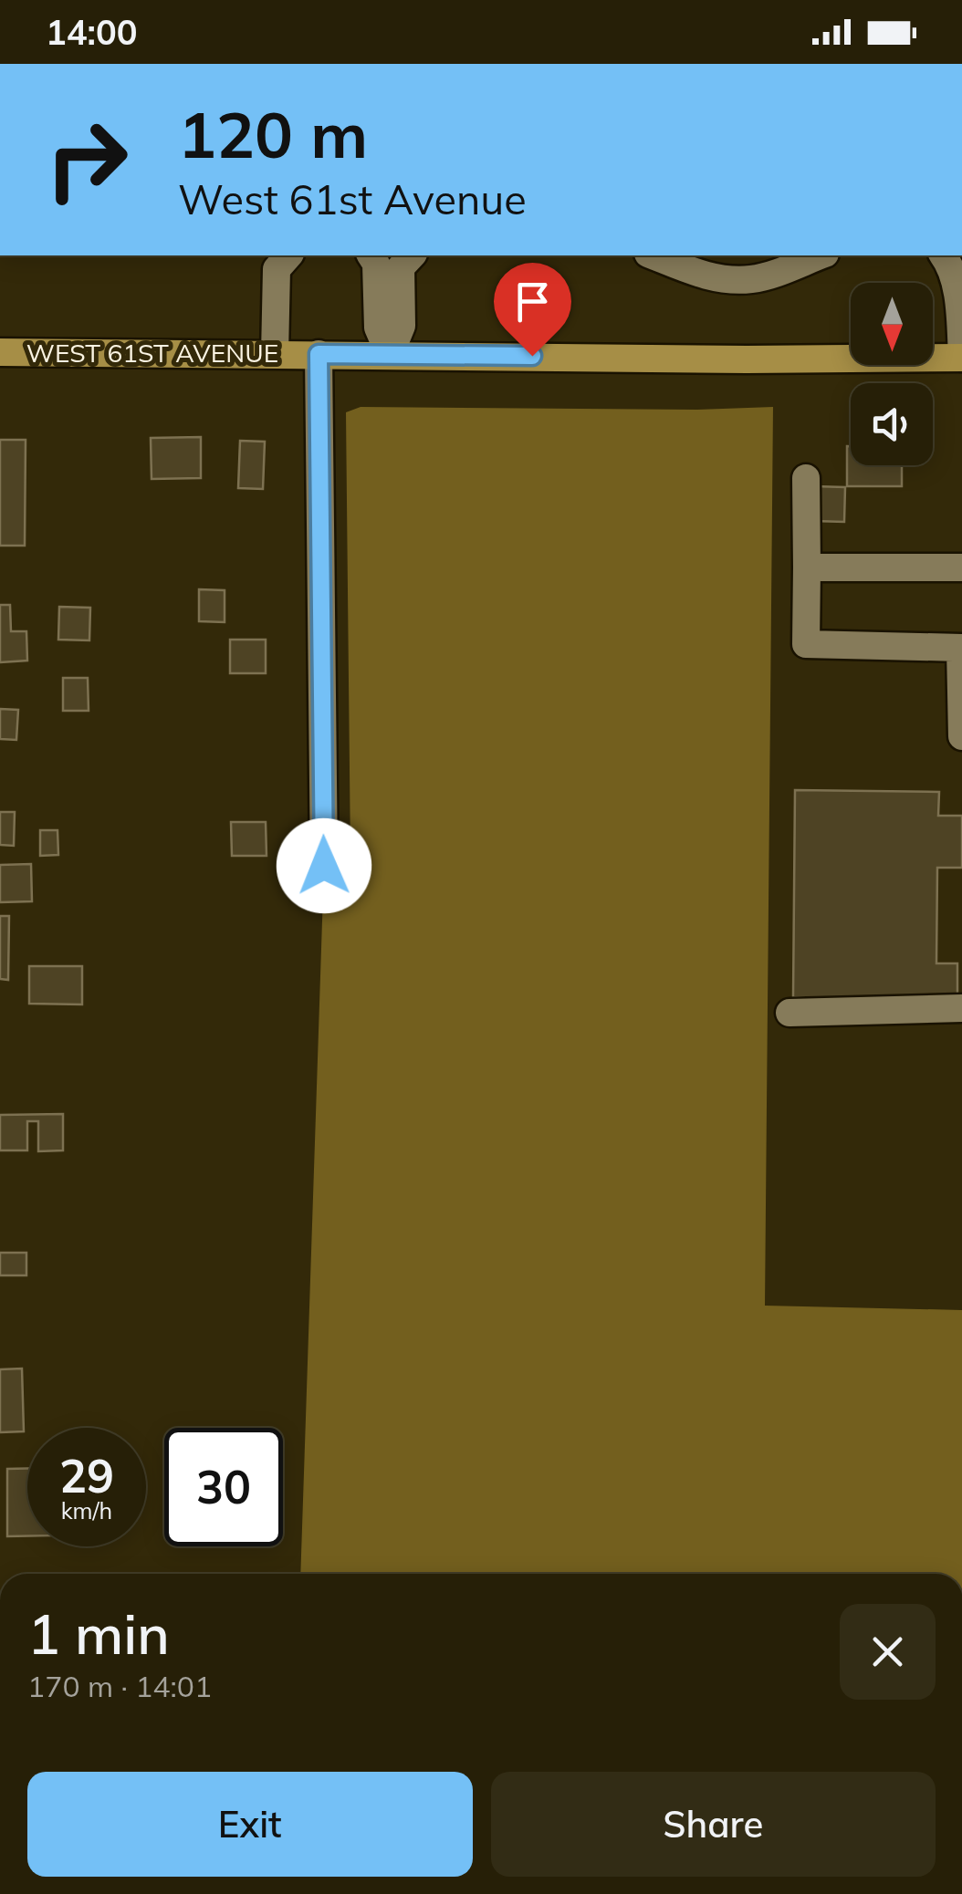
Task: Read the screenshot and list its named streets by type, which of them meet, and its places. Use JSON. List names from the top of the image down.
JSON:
{
  "streets": {
    "main road": ["WEST 61ST AVENUE"]
  },
  "north": "bottom",
  "page": {
    "status": "14:00",
    "turn": ["120 m", "West 61st Avenue"],
    "speed": "29 km/h",
    "limit": "30",
    "heading": ["1 min", "170 m · 14:01"],
    "buttons": ["Exit", "Share"]
  }
}
